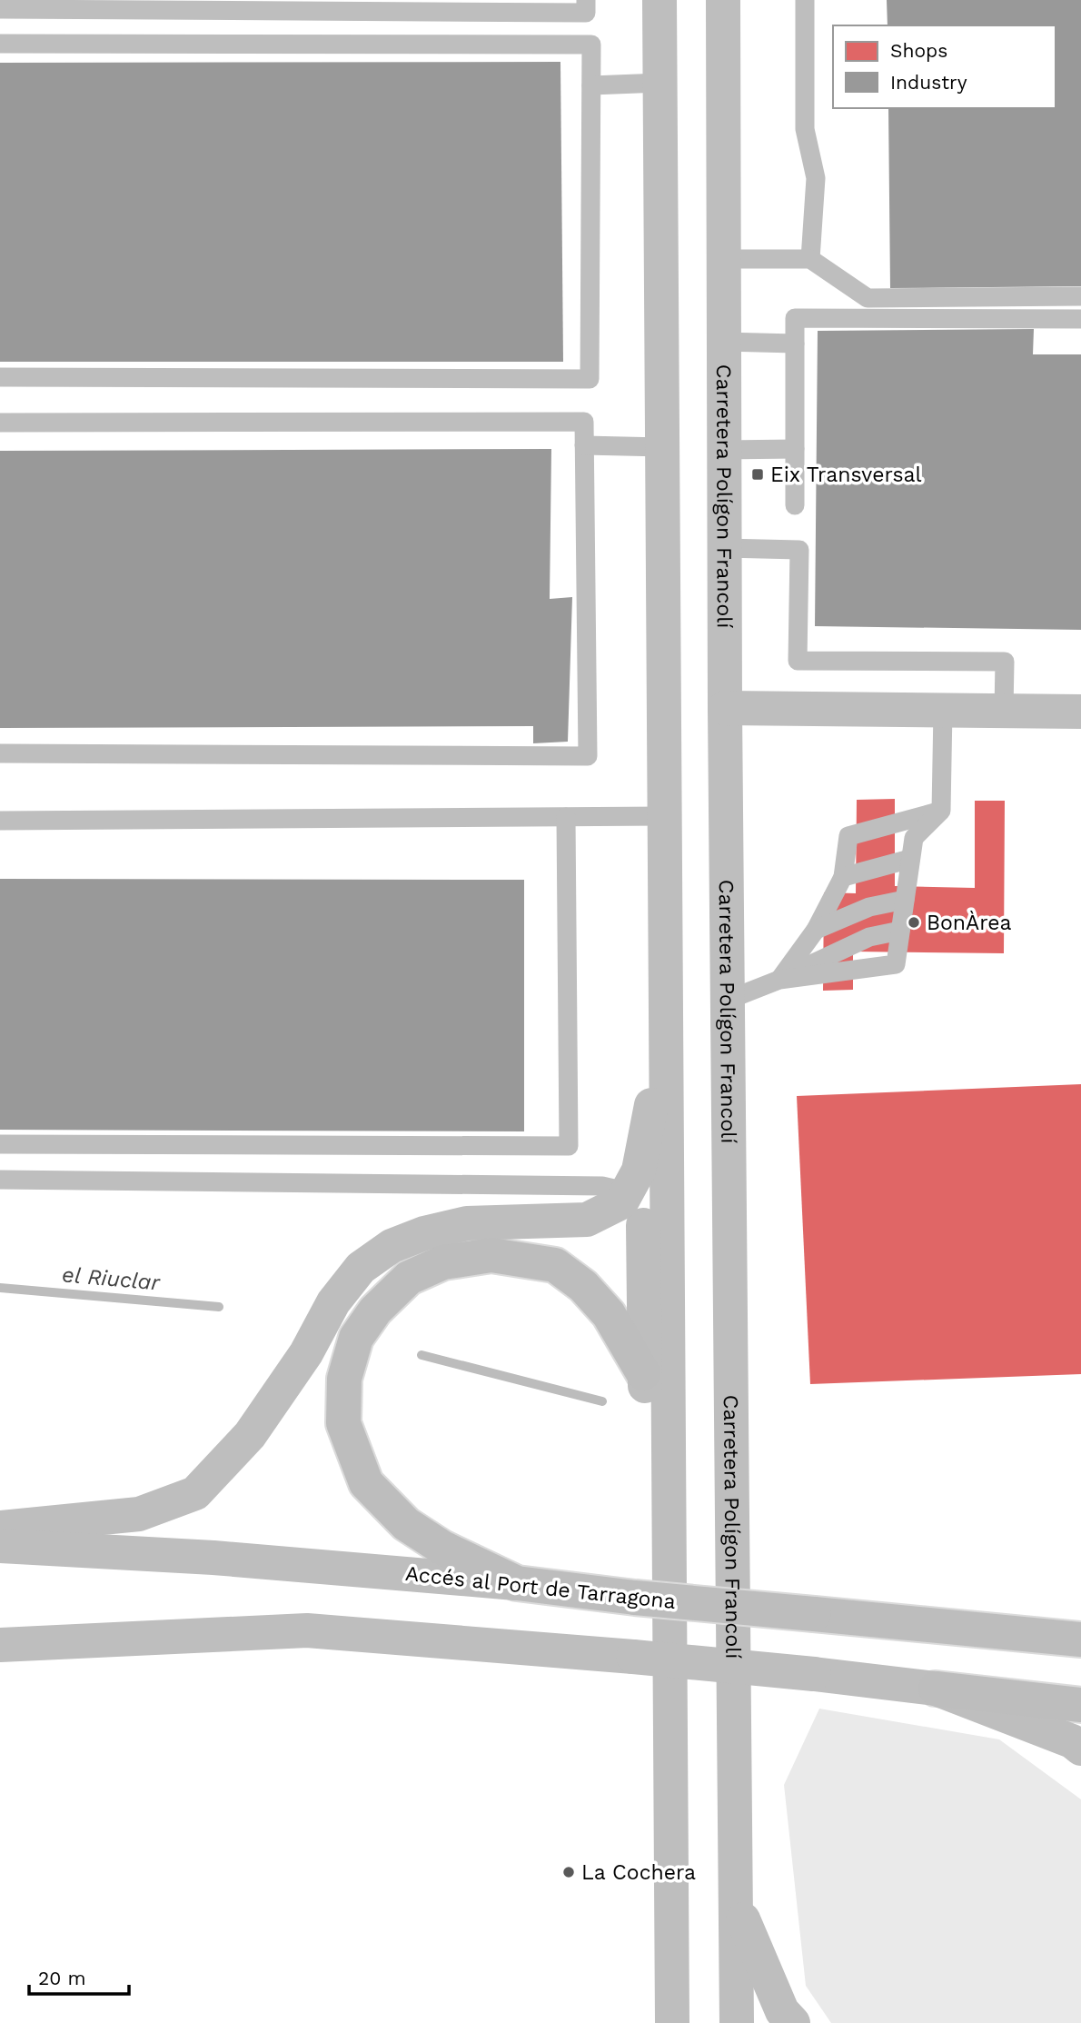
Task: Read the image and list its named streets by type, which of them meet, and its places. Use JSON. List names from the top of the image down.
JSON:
{
  "streets": {
    "highway": ["Accés al Port de Tarragona"],
    "street": ["Carretera Polígon Francolí"]
  },
  "water": ["el Riuclar"],
  "places": {
    "transit": ["Eix Transversal"],
    "other": ["BonÀrea", "La Cochera"]
  },
  "legend": ["Shops", "Industry"],
  "scale_bar": "20 m"
}
